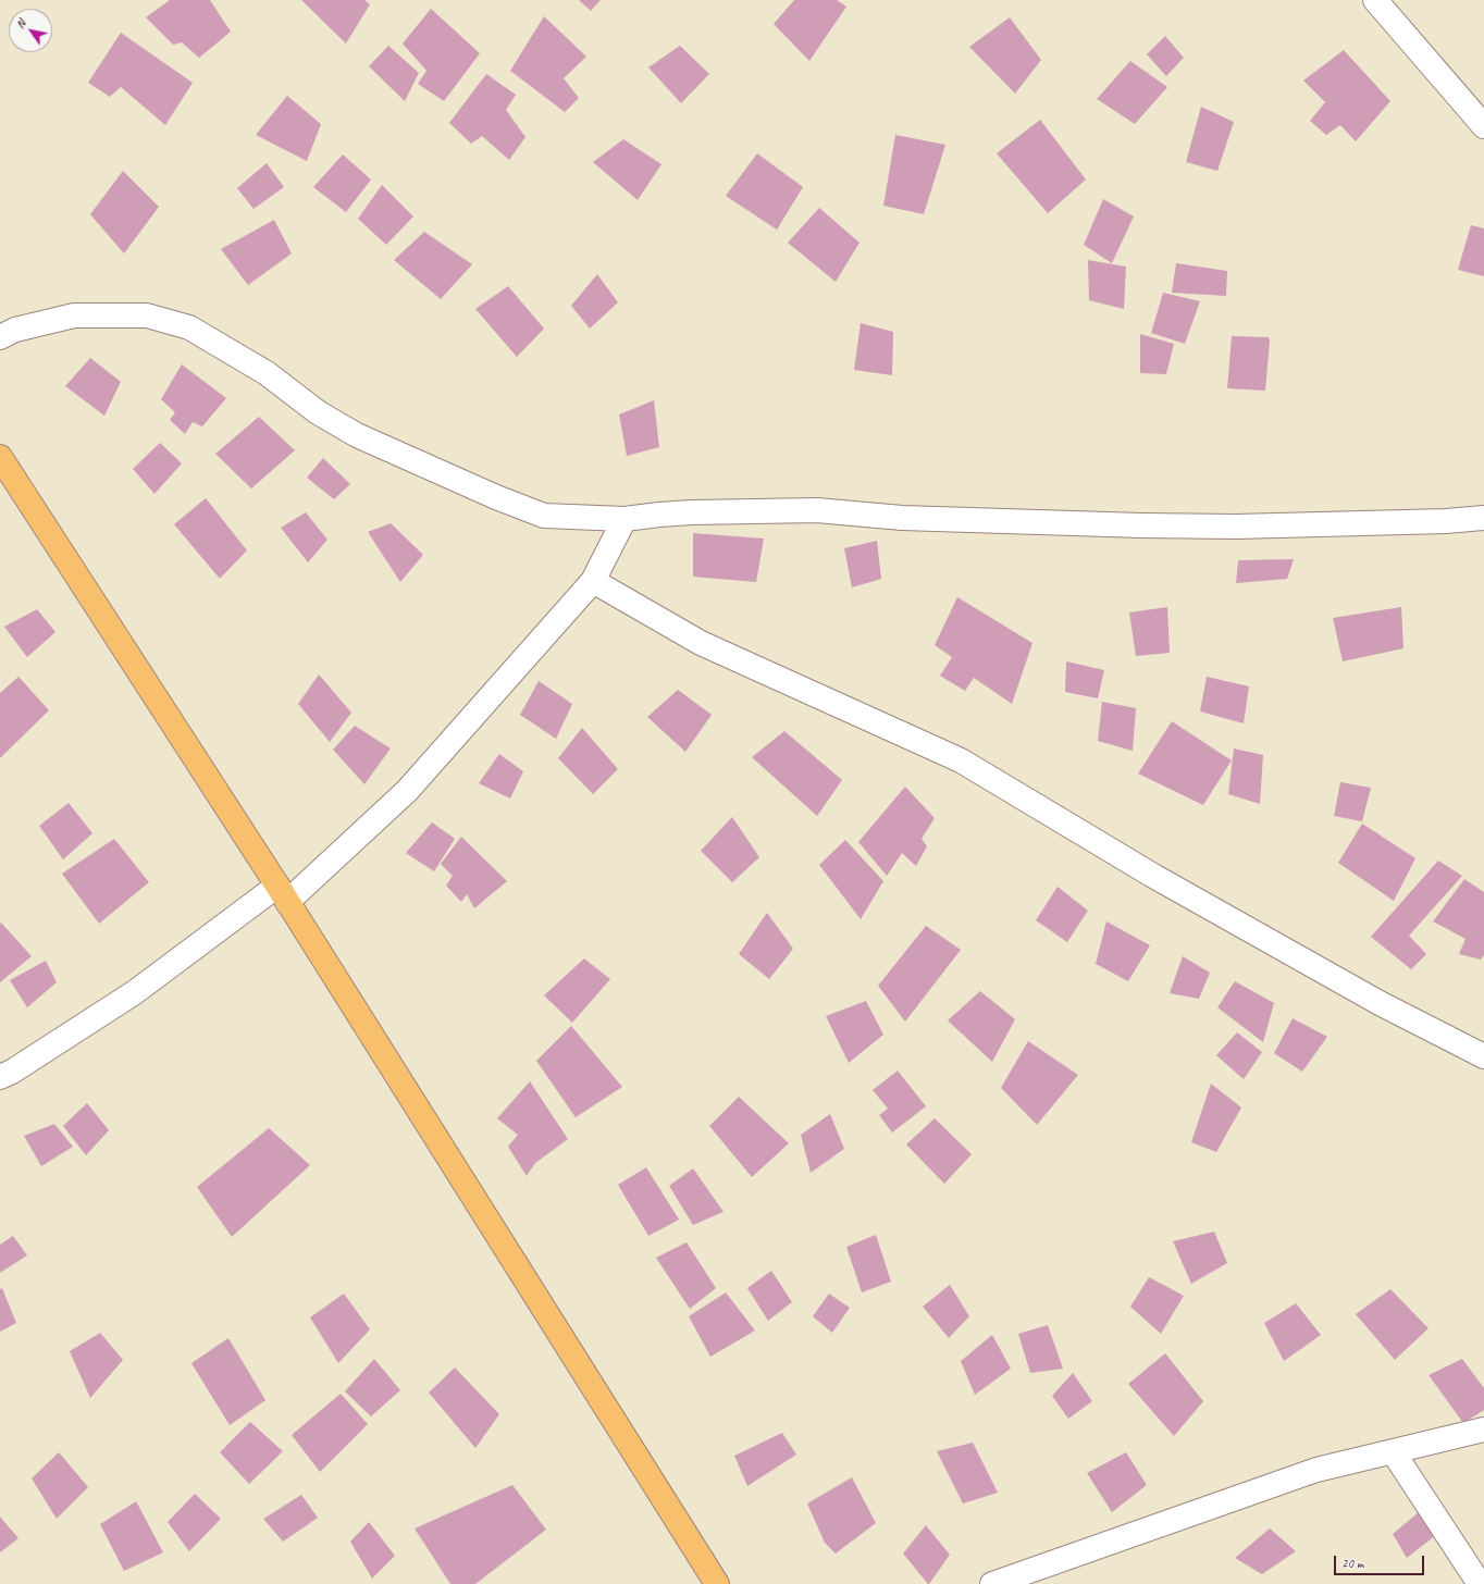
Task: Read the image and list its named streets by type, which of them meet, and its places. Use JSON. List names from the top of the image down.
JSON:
{
  "scale_bar": "20 m",
  "north": "top left"
}
